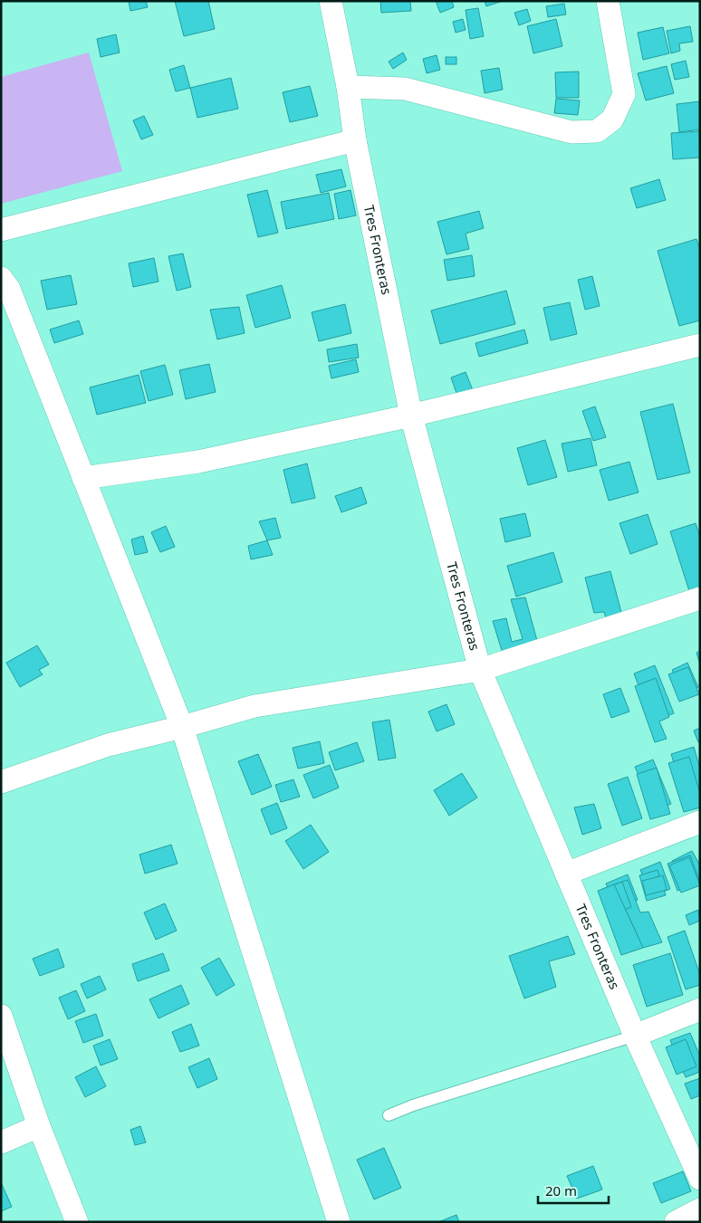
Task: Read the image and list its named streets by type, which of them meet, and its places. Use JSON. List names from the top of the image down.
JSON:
{
  "streets": {
    "street": ["Tres Fronteras"]
  },
  "scale_bar": "20 m"
}
